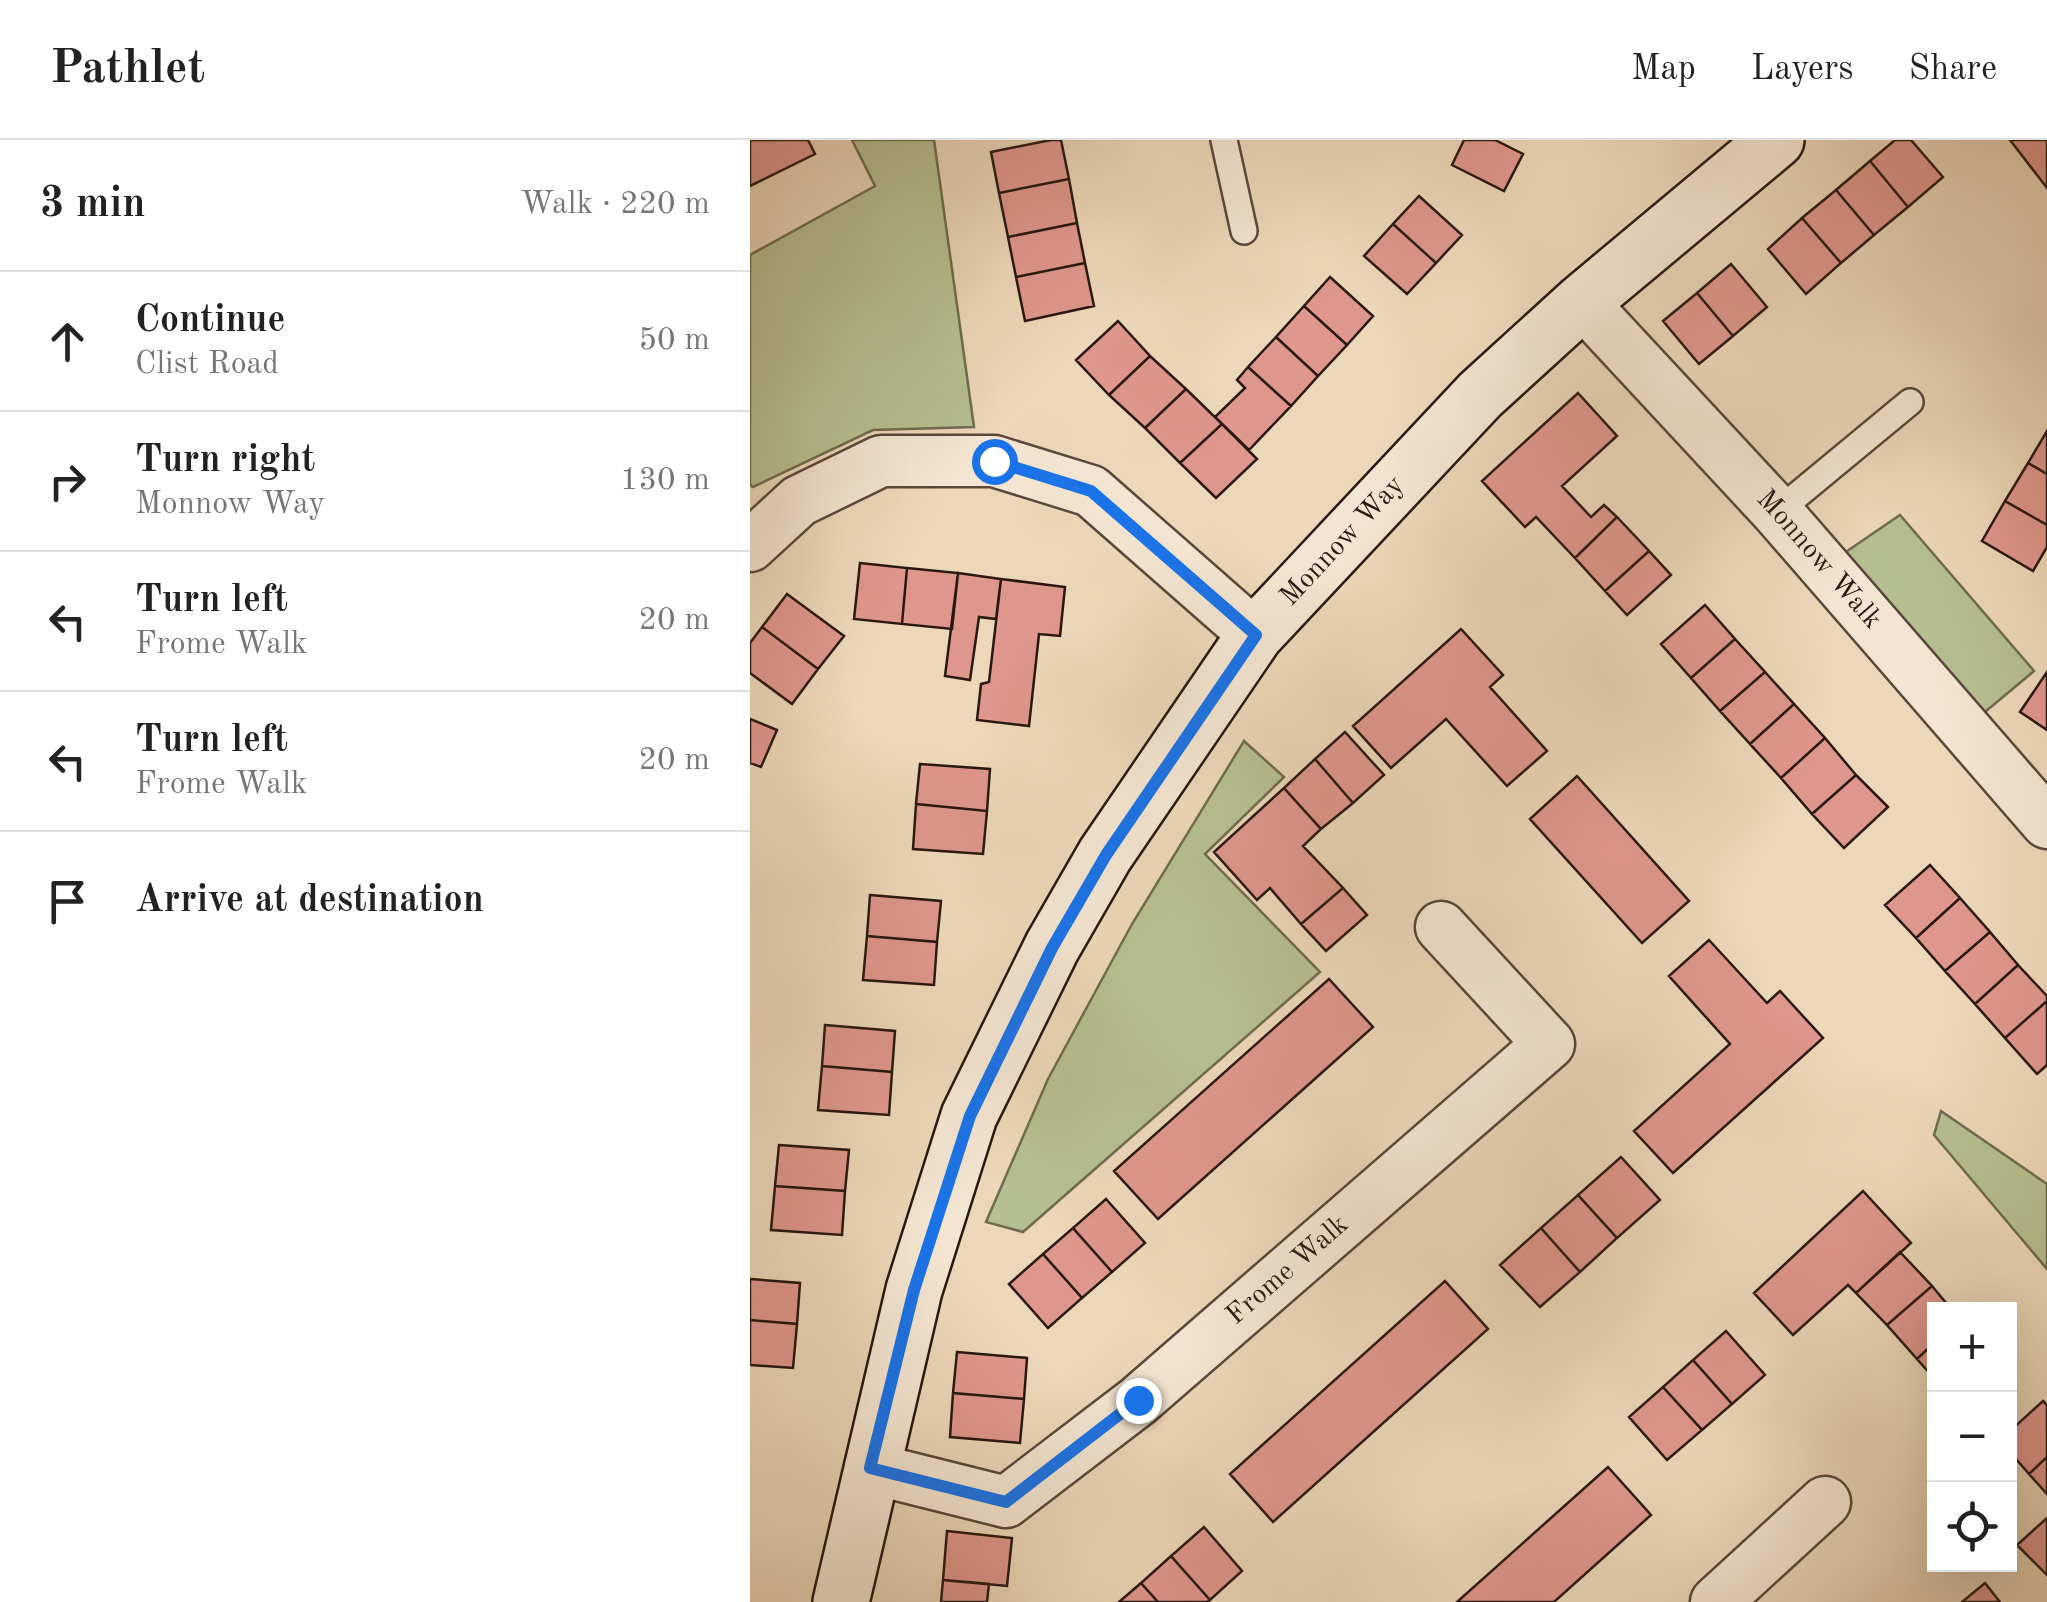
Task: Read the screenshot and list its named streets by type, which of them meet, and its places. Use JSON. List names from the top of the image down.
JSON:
{
  "streets": {
    "street": ["Monnow Way", "Monnow Walk", "Frome Walk"]
  },
  "crossings": [
    ["Monnow Way", "Monnow Walk"],
    ["Monnow Way", "Frome Walk"]
  ],
  "page": {
    "header": "Pathlet",
    "nav": ["Map", "Layers", "Share"],
    "heading": ["3 min", "Walk · 220 m"],
    "list": [
      ["Continue", "Clist Road", "50 m"],
      ["Turn right", "Monnow Way", "130 m"],
      ["Turn left", "Frome Walk", "20 m"],
      ["Turn left", "Frome Walk", "20 m"],
      "Arrive at destination"
    ],
    "map_buttons": ["+", "−"]
  }
}
